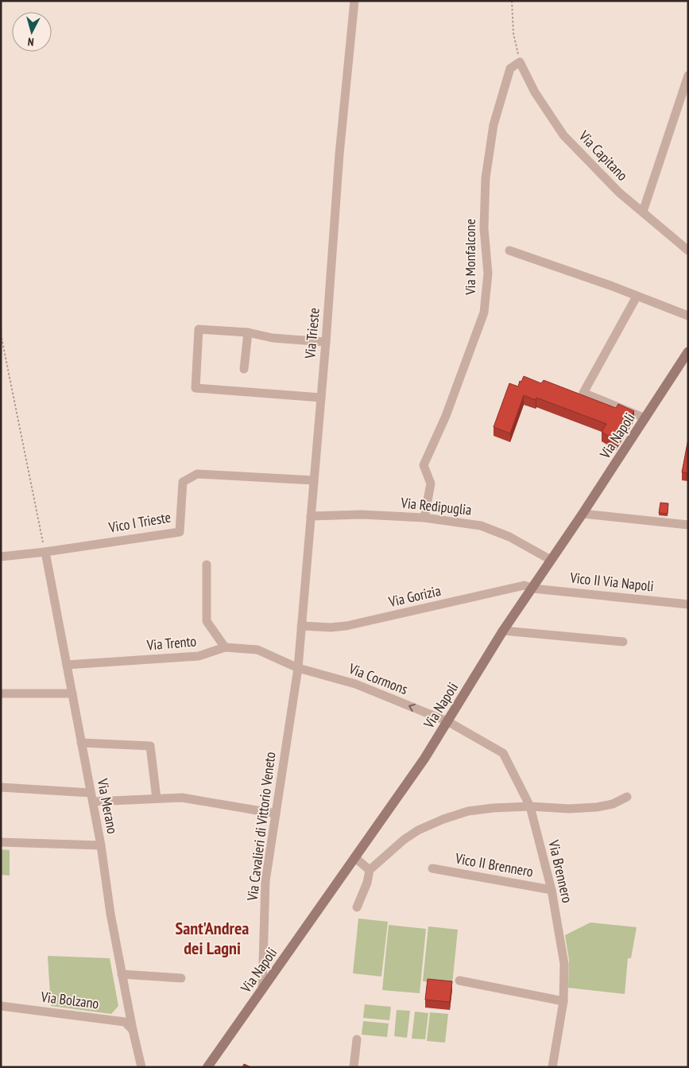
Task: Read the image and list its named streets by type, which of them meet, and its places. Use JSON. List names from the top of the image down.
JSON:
{
  "streets": {
    "street": [
      "Via Capitano",
      "Via Monfalcone",
      "Via Trieste",
      "Via Napoli",
      "Via Redipuglia",
      "Vico I Trieste",
      "Vico II Via Napoli",
      "Via Gorizia",
      "Via Trento",
      "Via Cormons",
      "Via Merano",
      "Via Cavalieri di Vittorio Veneto",
      "Vico II Brennero",
      "Via Brennero",
      "Via Bolzano"
    ]
  },
  "crossings": [
    ["Via Capitano", "Via Monfalcone"],
    ["Via Monfalcone", "Via Redipuglia"],
    ["Via Trieste", "Via Redipuglia"],
    ["Via Trieste", "Vico I Trieste"],
    ["Via Trieste", "Via Gorizia"],
    ["Via Trieste", "Via Trento"],
    ["Via Trieste", "Via Cormons"],
    ["Via Trieste", "Via Cavalieri di Vittorio Veneto"],
    ["Via Napoli", "Via Redipuglia"],
    ["Via Napoli", "Vico II Via Napoli"],
    ["Via Napoli", "Via Gorizia"],
    ["Via Napoli", "Via Cormons"],
    ["Via Napoli", "Via Cavalieri di Vittorio Veneto"],
    ["Via Napoli", "Via Brennero"],
    ["Vico I Trieste", "Via Merano"],
    ["Vico II Via Napoli", "Via Gorizia"],
    ["Via Trento", "Via Cormons"],
    ["Via Trento", "Via Merano"],
    ["Via Trento", "Via Cavalieri di Vittorio Veneto"],
    ["Via Cormons", "Via Cavalieri di Vittorio Veneto"],
    ["Via Cormons", "Via Brennero"],
    ["Via Merano", "Via Bolzano"],
    ["Vico II Brennero", "Via Brennero"]
  ],
  "one_way": ["Via Cormons"],
  "districts": ["Sant'Andrea dei Lagni"],
  "north": "bottom"
}
